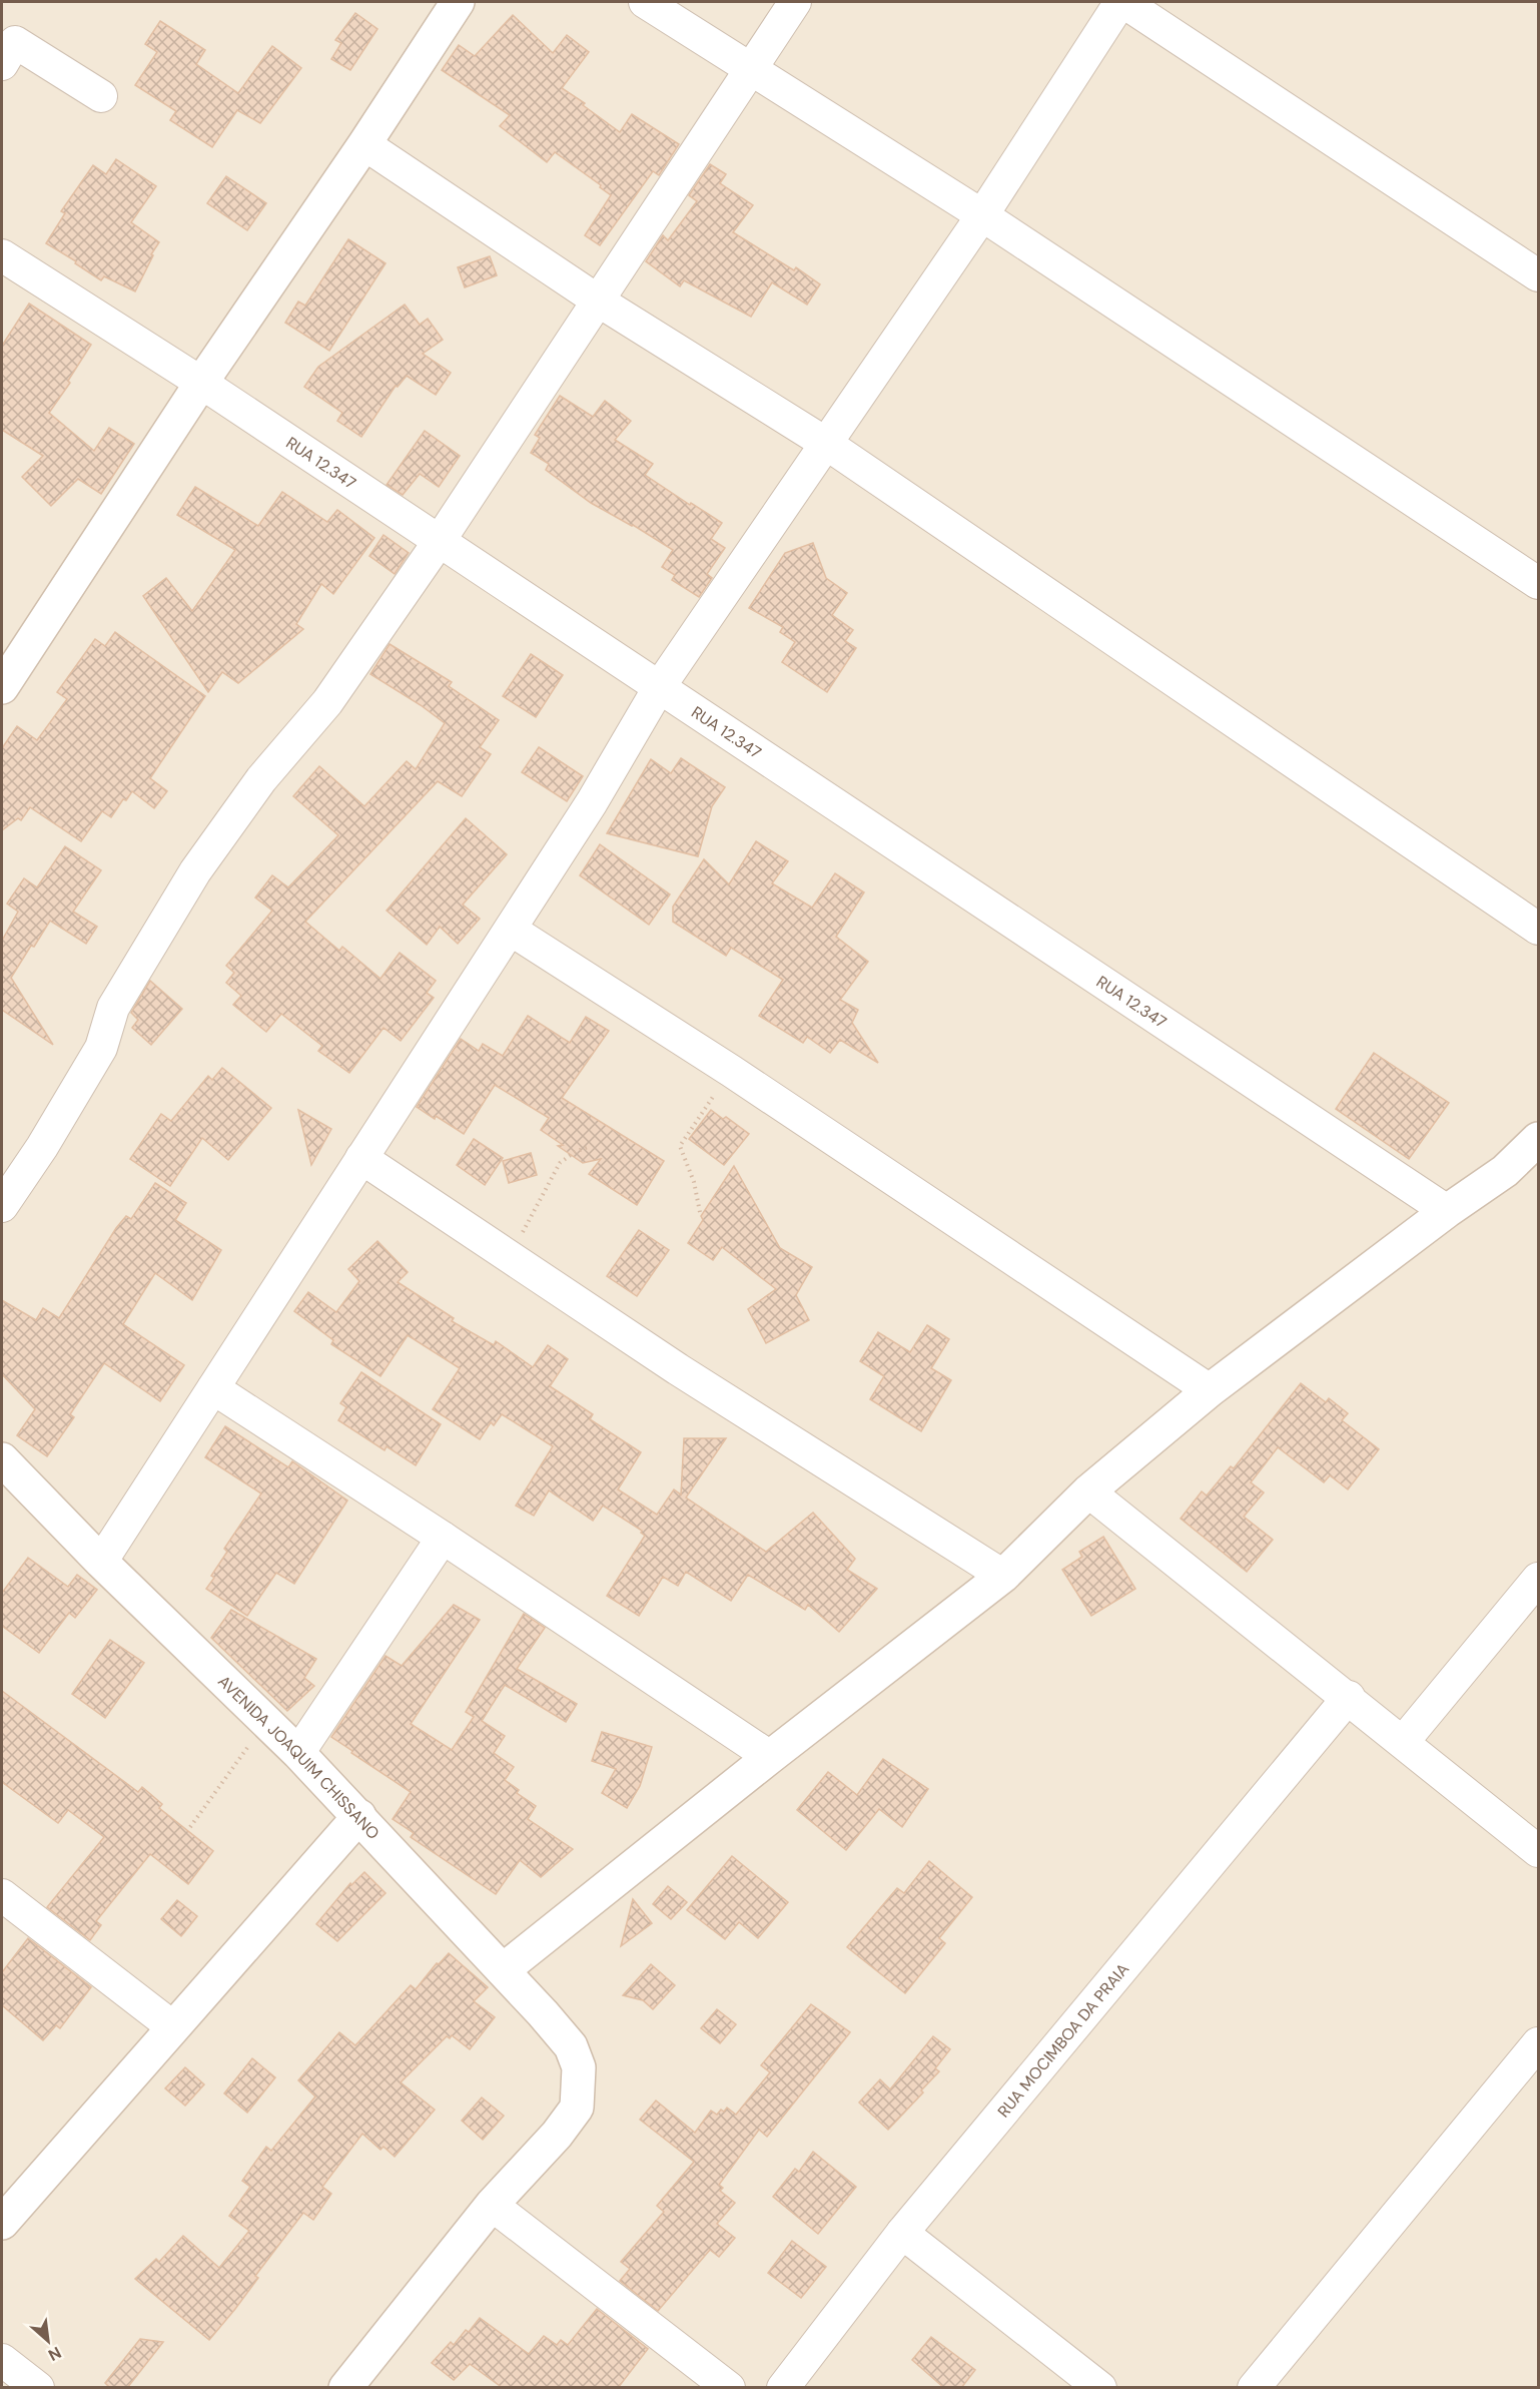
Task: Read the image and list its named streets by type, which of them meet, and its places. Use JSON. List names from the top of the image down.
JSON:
{
  "streets": {
    "street": ["RUA 12.347", "AVENIDA JOAQUIM CHISSANO", "RUA MOCIMBOA DA PRAIA"]
  },
  "north": "bottom right"
}
